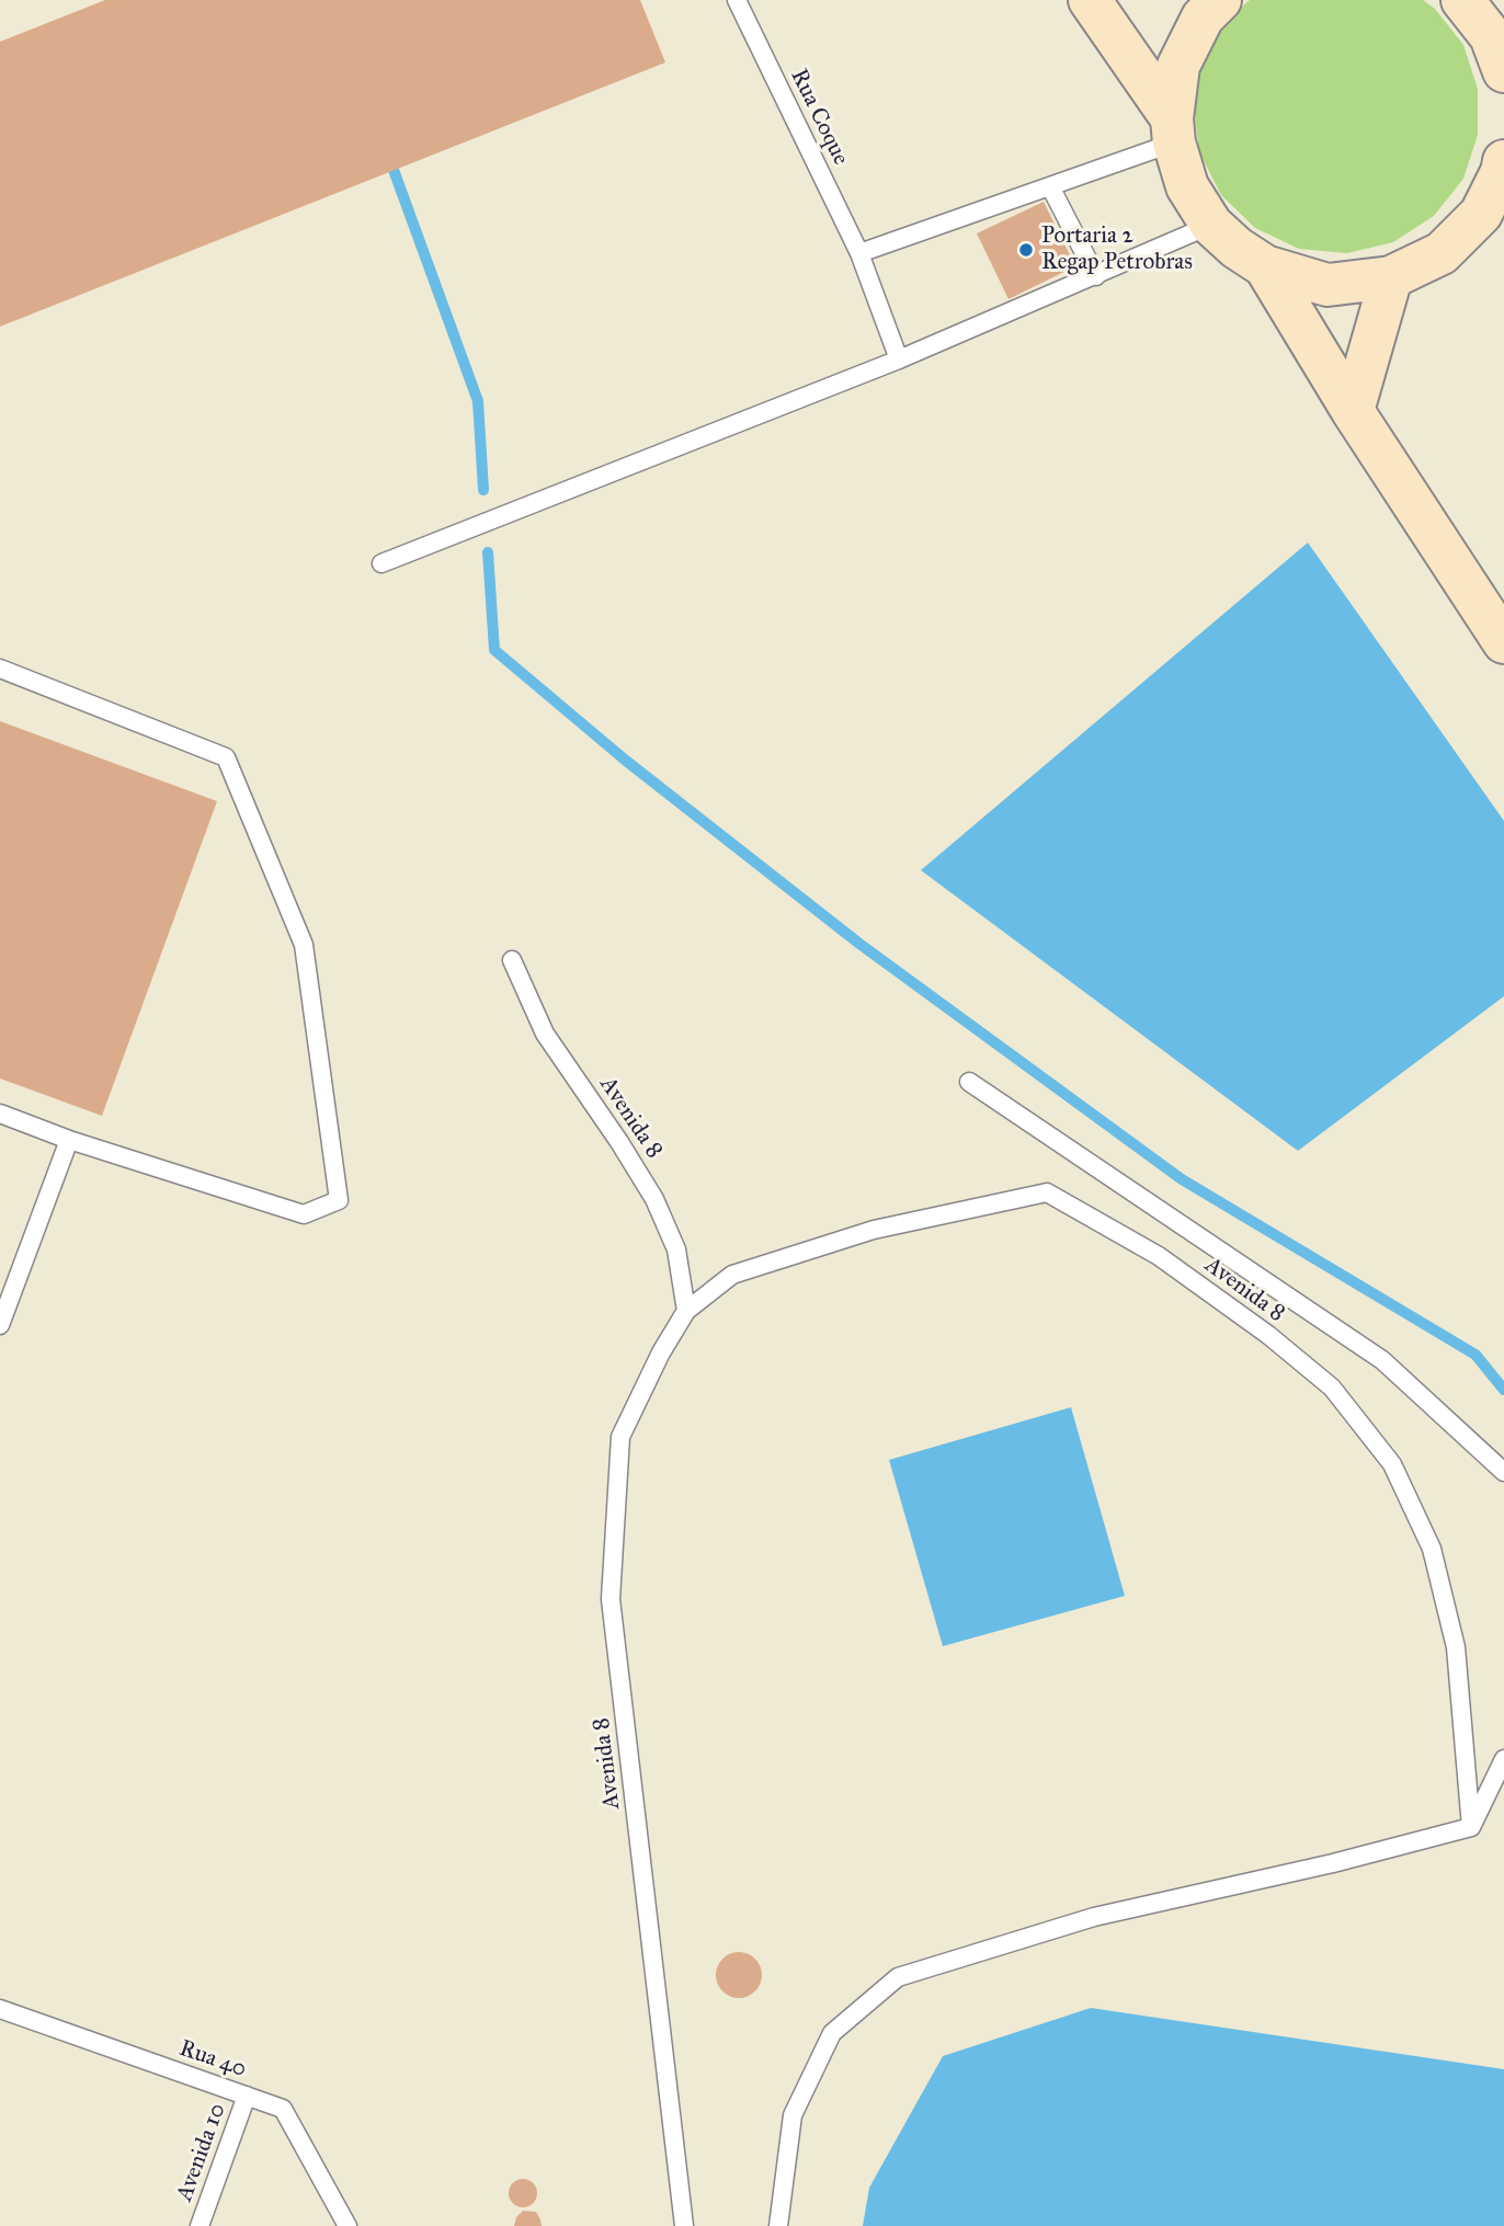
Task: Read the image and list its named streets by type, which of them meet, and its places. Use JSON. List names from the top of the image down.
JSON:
{
  "streets": {
    "lane": [
      "Rua Coque",
      "Avenida 8",
      "Rua 40",
      "Avenida 10"
    ]
  },
  "crossings": [
    ["Rua 40", "Avenida 10"]
  ],
  "places": ["Portaria 2 Regap Petrobras"]
}
